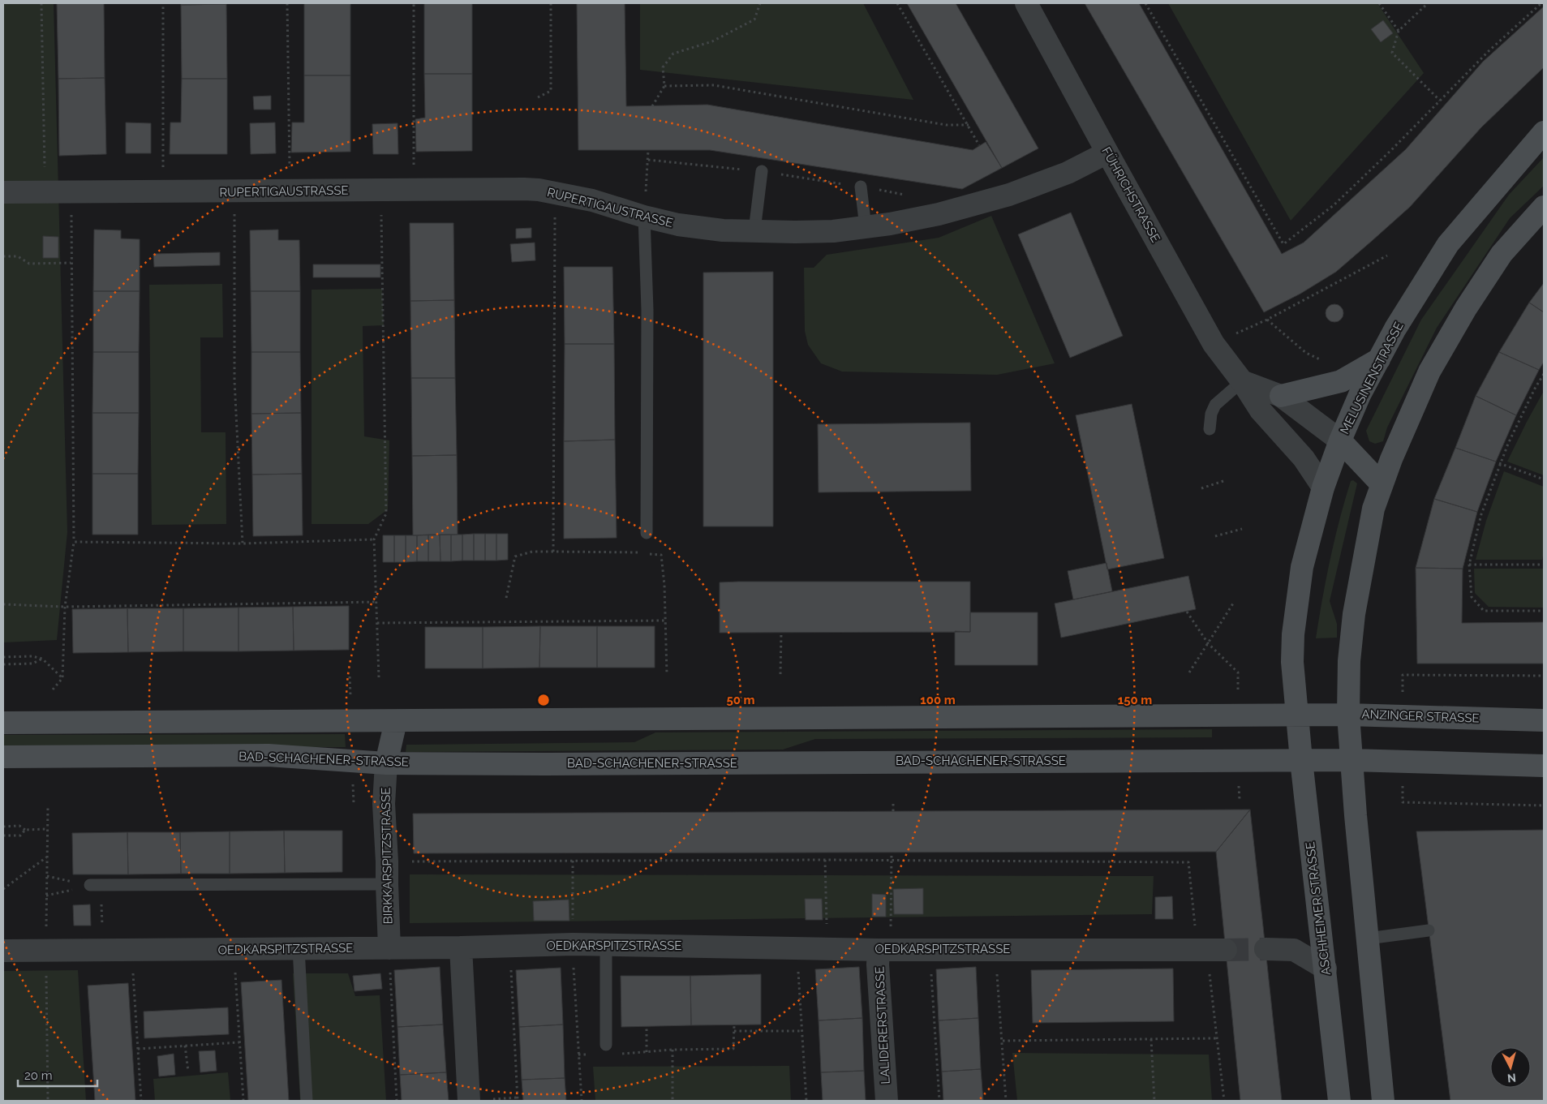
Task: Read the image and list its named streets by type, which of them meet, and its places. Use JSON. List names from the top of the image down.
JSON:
{
  "streets": {
    "main road": [
      "MELUSINENSTRASSE",
      "ANZINGER STRASSE",
      "BAD-SCHACHENER-STRASSE",
      "ASCHHEIMER STRASSE"
    ],
    "street": [
      "RUPERTIGAUSTRASSE",
      "FÜHRICHSTRASSE",
      "BIRKKARSPITZSTRASSE",
      "OEDKARSPITZSTRASSE",
      "LALIDERERSTRASSE"
    ]
  },
  "crossings": [
    ["RUPERTIGAUSTRASSE", "FÜHRICHSTRASSE"],
    ["FÜHRICHSTRASSE", "MELUSINENSTRASSE"],
    ["MELUSINENSTRASSE", "ANZINGER STRASSE"],
    ["MELUSINENSTRASSE", "ASCHHEIMER STRASSE"],
    ["ANZINGER STRASSE", "ASCHHEIMER STRASSE"],
    ["BAD-SCHACHENER-STRASSE", "BIRKKARSPITZSTRASSE"],
    ["BAD-SCHACHENER-STRASSE", "ASCHHEIMER STRASSE"],
    ["BIRKKARSPITZSTRASSE", "OEDKARSPITZSTRASSE"],
    ["OEDKARSPITZSTRASSE", "LALIDERERSTRASSE"]
  ],
  "scale_bar": "20 m",
  "north": "bottom",
  "rings": ["50 m", "100 m", "150 m"]
}
